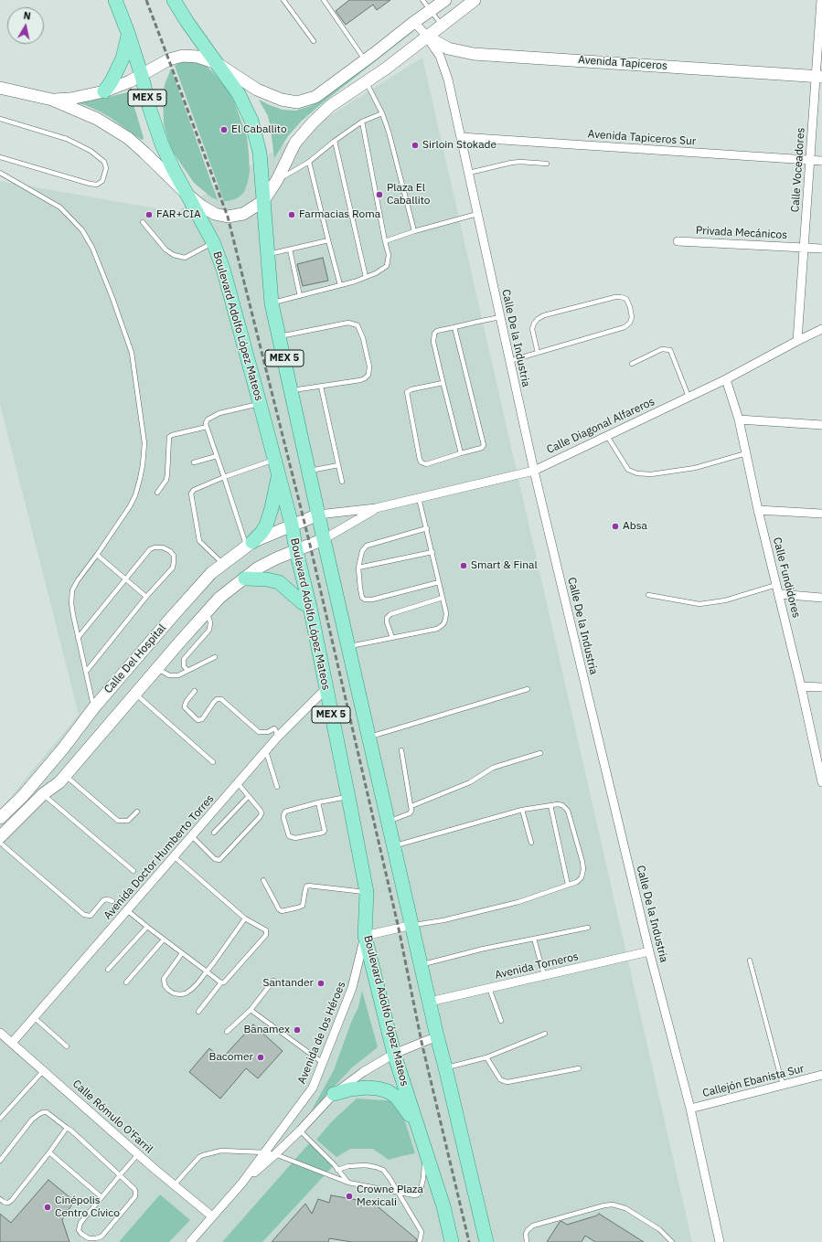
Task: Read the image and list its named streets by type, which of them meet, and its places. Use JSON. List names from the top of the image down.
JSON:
{
  "streets": {
    "main road": ["MEX 5", "Boulevard Adolfo López Mateos"],
    "street": [
      "Avenida Tapiceros",
      "Avenida Tapiceros Sur",
      "Calle Voceadores",
      "Privada Mecánicos",
      "Calle De la Industria",
      "Calle Diagonal Alfareros",
      "Calle Fundidores",
      "Calle Del Hospital",
      "Avenida Doctor Humberto Torres",
      "Avenida Torneros",
      "Avenida de los Héroes",
      "Callejón Ebanista Sur",
      "Calle Rómulo O'Farril"
    ]
  },
  "crossings": [
    ["Avenida Tapiceros", "Calle Voceadores"],
    ["Avenida Tapiceros", "Calle De la Industria"],
    ["MEX 5", "Calle Diagonal Alfareros"],
    ["MEX 5", "Calle Del Hospital"],
    ["MEX 5", "Avenida Torneros"],
    ["MEX 5", "Avenida de los Héroes"],
    ["Avenida Tapiceros Sur", "Calle Voceadores"],
    ["Avenida Tapiceros Sur", "Calle De la Industria"],
    ["Calle Voceadores", "Privada Mecánicos"],
    ["Calle Voceadores", "Calle Diagonal Alfareros"],
    ["Boulevard Adolfo López Mateos", "Calle Del Hospital"],
    ["Boulevard Adolfo López Mateos", "Avenida Doctor Humberto Torres"],
    ["Boulevard Adolfo López Mateos", "Avenida de los Héroes"],
    ["Calle De la Industria", "Calle Diagonal Alfareros"],
    ["Calle De la Industria", "Avenida Torneros"],
    ["Calle De la Industria", "Callejón Ebanista Sur"],
    ["Calle Diagonal Alfareros", "Calle Fundidores"],
    ["Calle Diagonal Alfareros", "Calle Del Hospital"],
    ["Avenida Doctor Humberto Torres", "Calle Rómulo O'Farril"],
    ["Avenida de los Héroes", "Calle Rómulo O'Farril"]
  ],
  "places": [
    "El Caballito",
    "Sirloin Stokade",
    "Plaza El Caballito",
    "FAR+CIA",
    "Farmacias Roma",
    "Absa",
    "Smart & Final",
    "Santander",
    "Banamex",
    "Bacomer",
    "Crowne Plaza Mexicali",
    "Cinépolis Centro Cívico"
  ],
  "north": "top"
}
